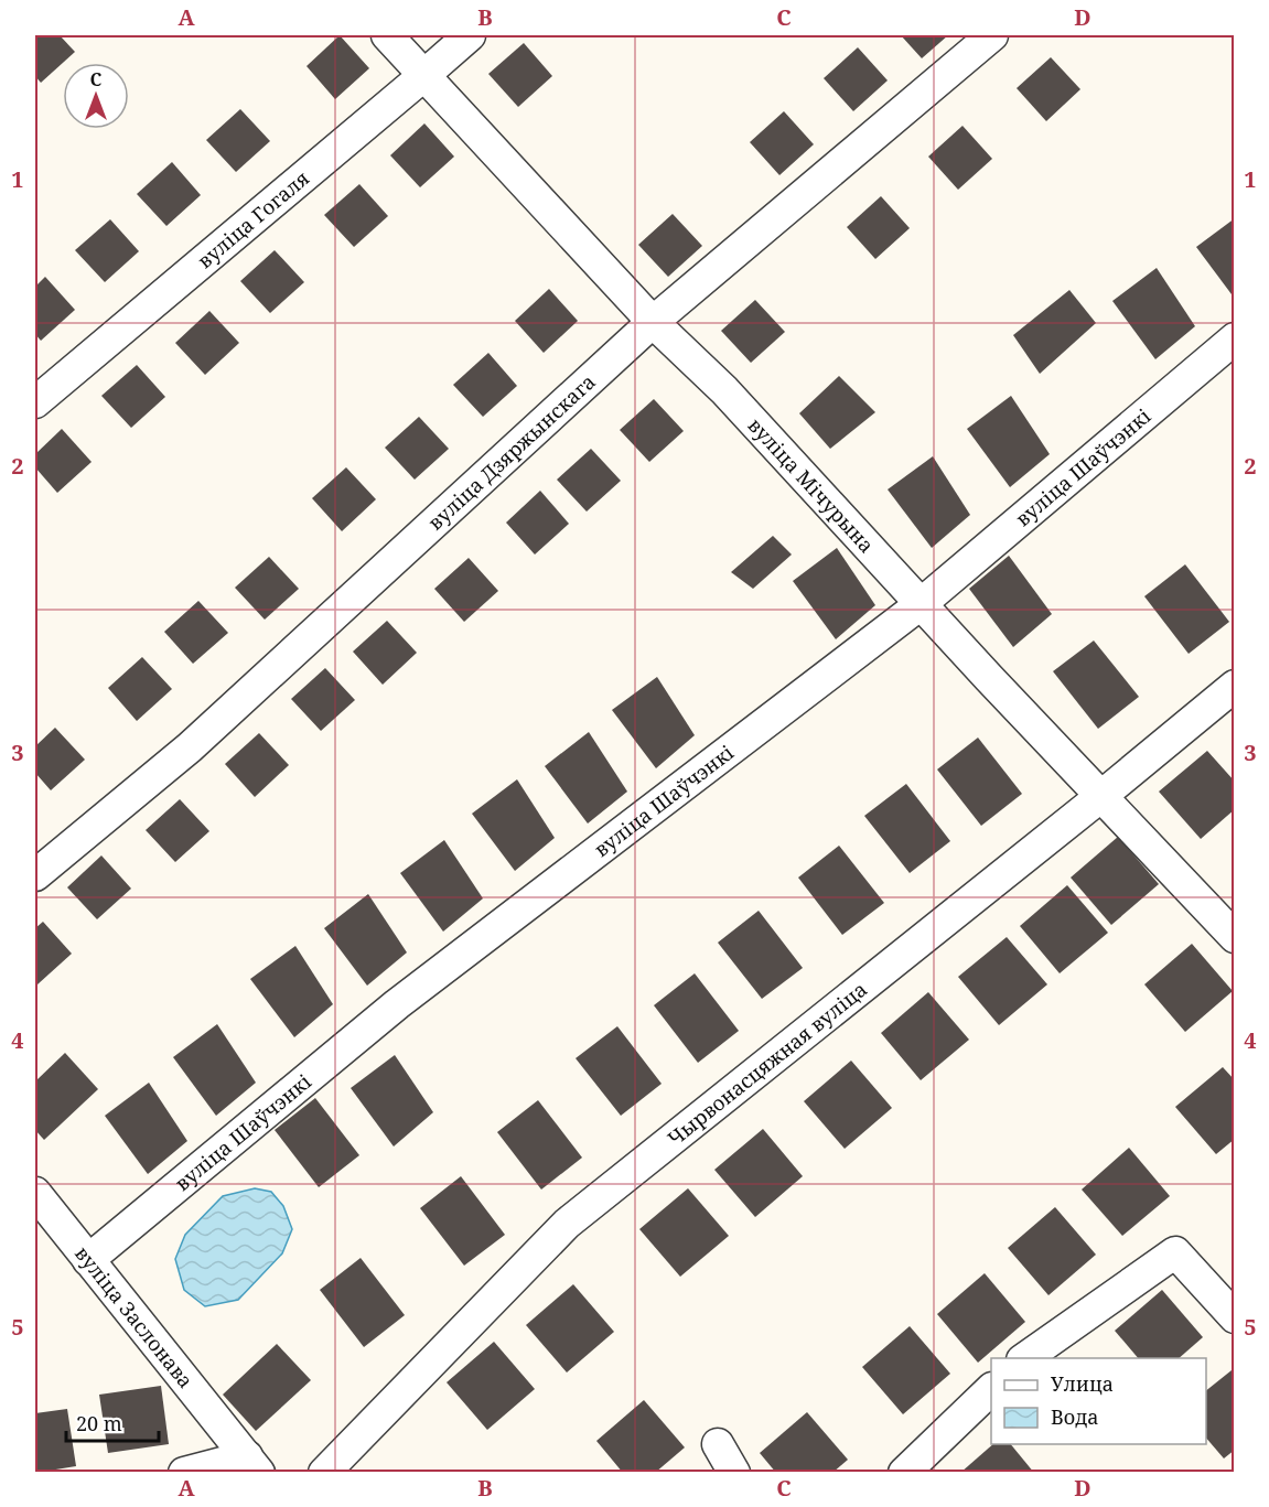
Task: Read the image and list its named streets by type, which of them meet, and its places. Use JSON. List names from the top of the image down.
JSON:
{
  "streets": {
    "street": [
      "вуліца Гогаля",
      "вуліца Дзяржынскага",
      "вуліца Шаўчэнкі",
      "вуліца Мічурына",
      "Чырвонасцяжная вуліца",
      "вуліца Заслонава"
    ]
  },
  "crossings": [
    ["вуліца Гогаля", "вуліца Мічурына"],
    ["вуліца Дзяржынскага", "вуліца Мічурына"],
    ["вуліца Шаўчэнкі", "вуліца Мічурына"],
    ["вуліца Шаўчэнкі", "вуліца Заслонава"],
    ["вуліца Мічурына", "Чырвонасцяжная вуліца"]
  ],
  "legend": ["Улица", "Вода"],
  "scale_bar": "20 m",
  "north": "top",
  "grid": {
    "columns": [
      "A",
      "B",
      "C",
      "D"
    ],
    "rows": [
      "1",
      "2",
      "3",
      "4",
      "5"
    ]
  }
}
